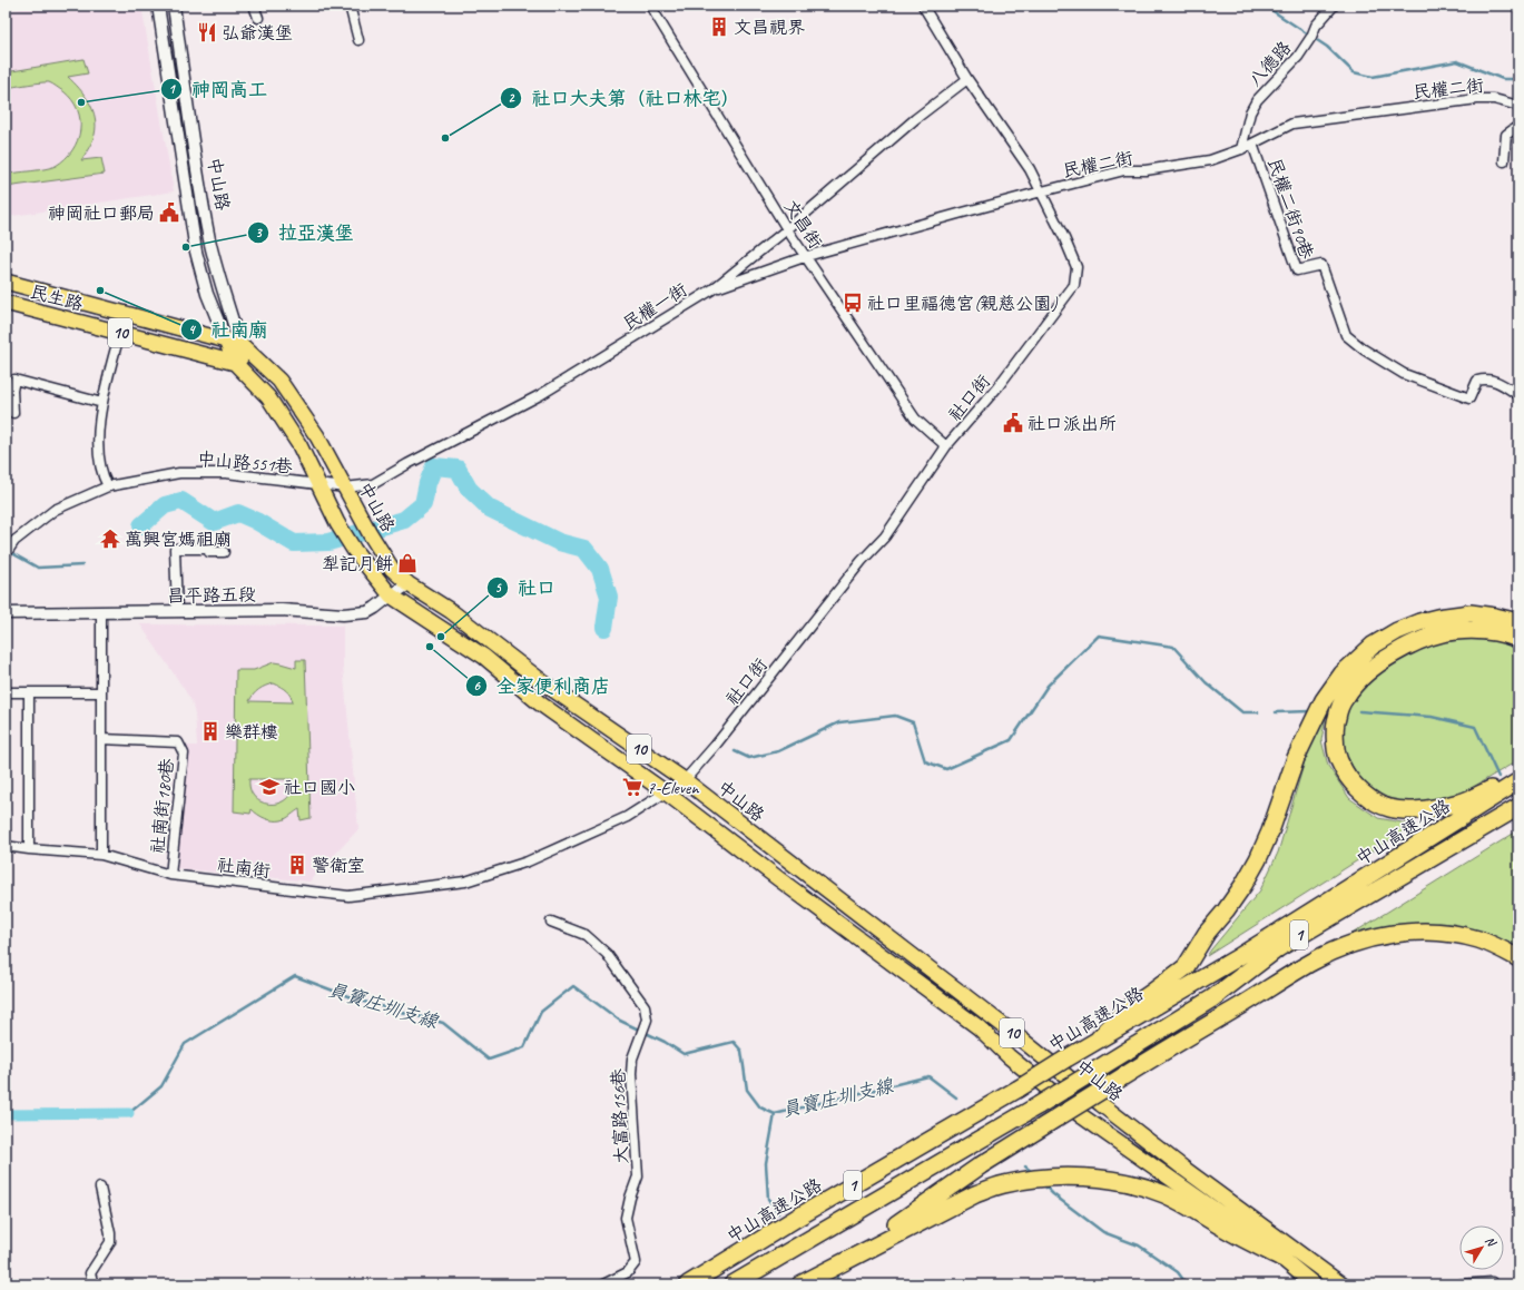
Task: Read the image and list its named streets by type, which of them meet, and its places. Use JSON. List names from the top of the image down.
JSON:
{
  "streets": {
    "highway": ["中山高速公路", "1"],
    "main road": ["中山路", "民生路", "10"],
    "street": [
      "八德路",
      "民權二街",
      "民權二街90巷",
      "文昌街",
      "民權一街",
      "社口街",
      "中山路551巷",
      "昌平路五段",
      "社南街180巷",
      "社南街",
      "大富路156巷"
    ]
  },
  "crossings": [
    ["八德路", "民權二街"],
    ["民權二街", "民權二街90巷"],
    ["民權二街", "文昌街"],
    ["民權二街", "民權一街"],
    ["民權二街", "社口街"],
    ["中山路", "民生路"],
    ["中山路", "民權一街"],
    ["中山路", "社口街"],
    ["中山路", "中山路551巷"],
    ["中山路", "昌平路五段"],
    ["中山路", "社南街"],
    ["文昌街", "民權一街"],
    ["文昌街", "社口街"],
    ["民權一街", "社口街"],
    ["民權一街", "中山路551巷"],
    ["社口街", "社南街"],
    ["社南街180巷", "社南街"]
  ],
  "water": ["員寶庄圳支線"],
  "places": {
    "building": ["文昌視界", "樂群樓", "警衛室"],
    "restaurant": ["弘爺漢堡"],
    "other": [
      "神岡高工",
      "社口大夫第（社口林宅）",
      "拉亞漢堡",
      "社南廟",
      "社口",
      "全家便利商店"
    ],
    "public building": ["神岡社口郵局", "社口派出所"],
    "bus stop": ["社口里福德宮(親慈公園)"],
    "temple": ["萬興宮媽祖廟"],
    "shop": ["犁記月餅"],
    "school or university": ["社口國小"],
    "supermarket": ["7-Eleven"]
  },
  "north": "top right"
}
